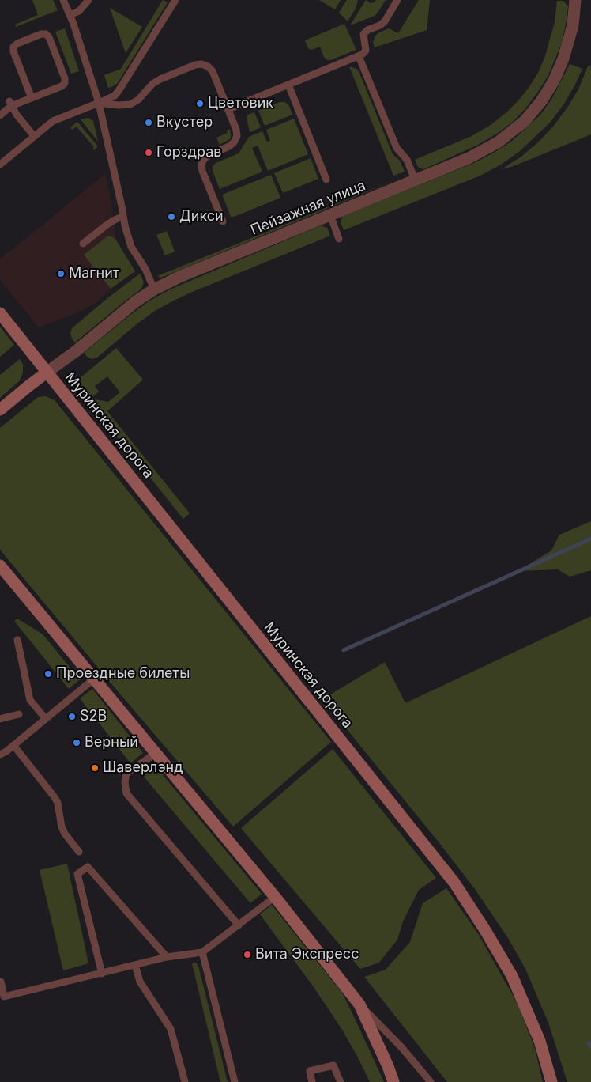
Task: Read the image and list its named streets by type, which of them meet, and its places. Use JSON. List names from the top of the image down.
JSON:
{
  "streets": {
    "street": ["Пейзажная улица", "Муринская дорога"]
  },
  "crossings": [
    ["Пейзажная улица", "Муринская дорога"]
  ],
  "places": [
    "Цветовик",
    "Вкустер",
    "Горздрав",
    "Дикси",
    "Магнит",
    "Проездные билеты",
    "S2B",
    "Верный",
    "Шаверлэнд",
    "Вита Экспресс"
  ]
}
